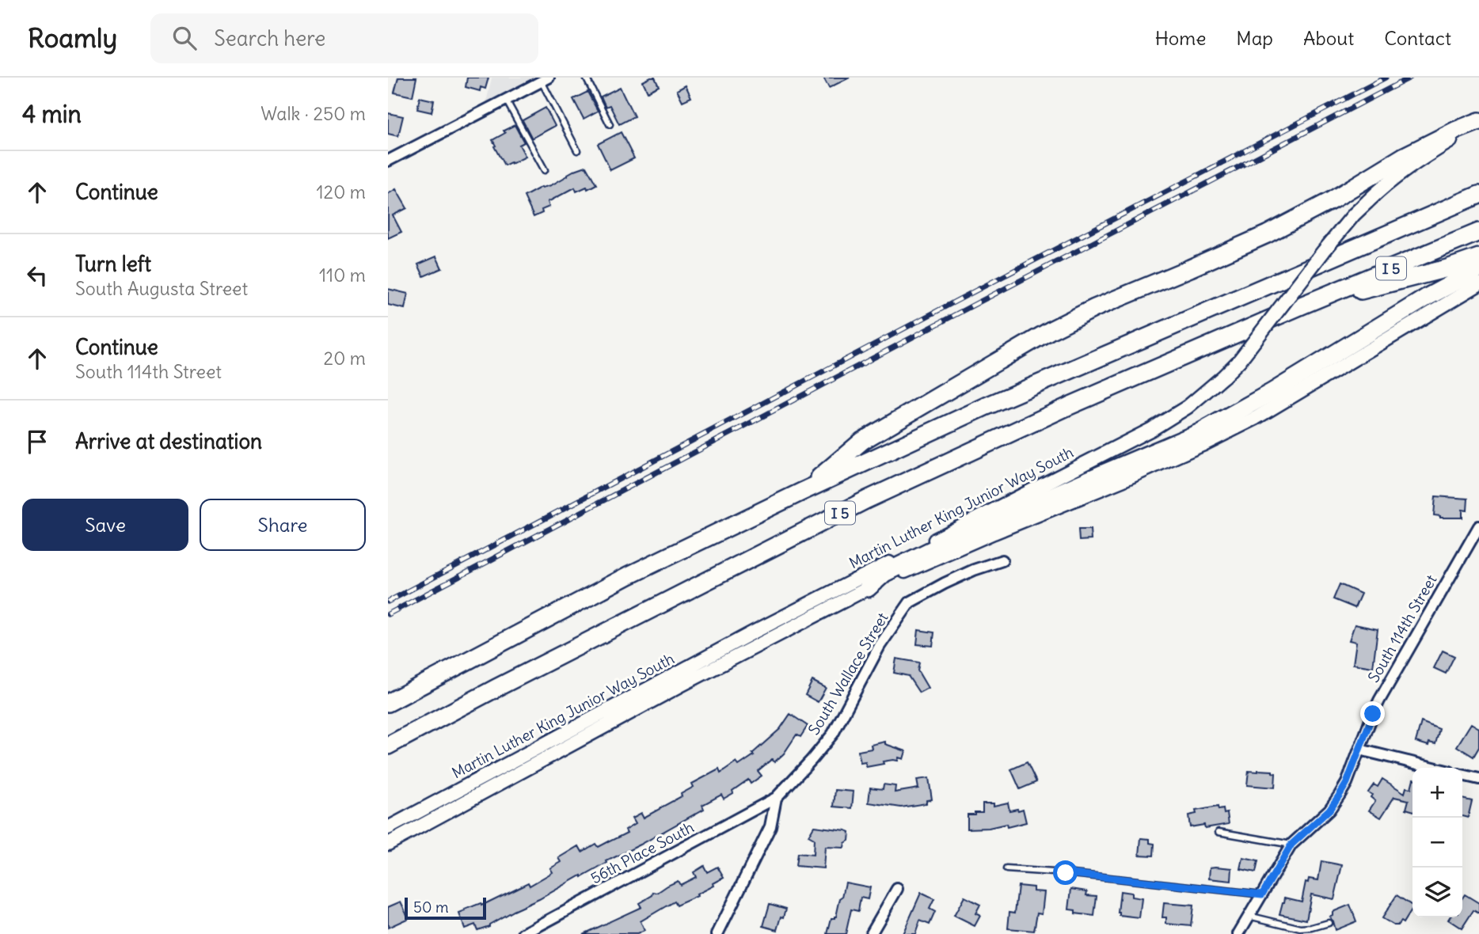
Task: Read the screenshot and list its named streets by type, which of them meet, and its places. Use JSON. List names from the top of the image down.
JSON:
{
  "streets": {
    "highway": ["I 5"],
    "main road": ["Martin Luther King Junior Way South"],
    "street": ["South 114th Street", "South Wallace Street", "56th Place South"]
  },
  "crossings": [
    ["South Wallace Street", "56th Place South"]
  ],
  "scale_bar": "50 m",
  "page": {
    "header": "Roamly",
    "search": "Search here",
    "nav": [
      "Home",
      "Map",
      "About",
      "Contact"
    ],
    "heading": ["4 min", "Walk · 250 m"],
    "list": [
      ["Continue", "120 m"],
      ["Turn left", "South Augusta Street", "110 m"],
      ["Continue", "South 114th Street", "20 m"],
      "Arrive at destination"
    ],
    "buttons": ["Save", "Share"],
    "map_buttons": ["+", "−"],
    "scale": "50 m"
  }
}
